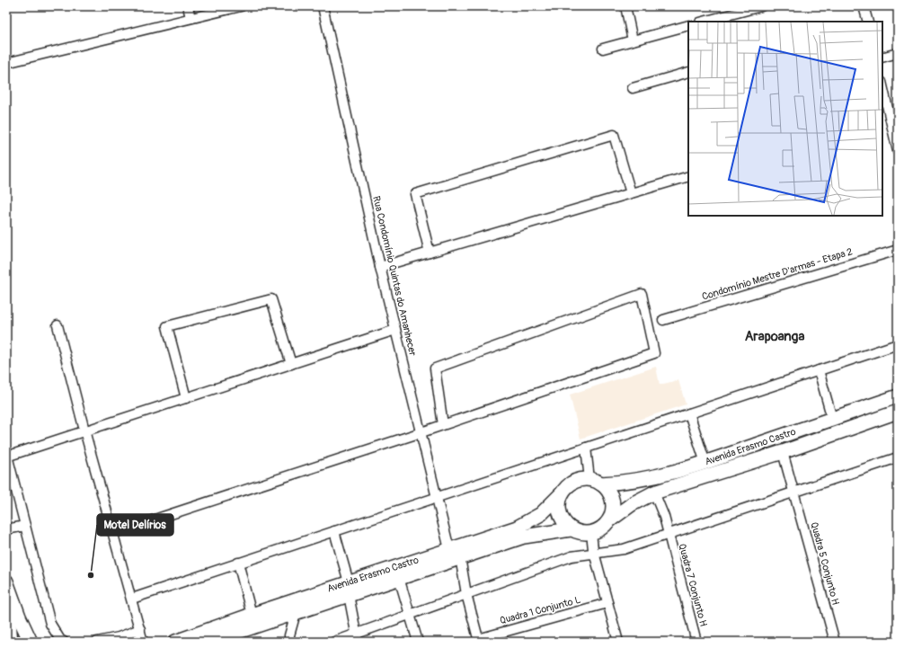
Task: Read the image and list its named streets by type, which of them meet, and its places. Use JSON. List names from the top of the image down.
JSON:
{
  "streets": {
    "main road": ["Avenida Erasmo Castro"],
    "street": [
      "Condomínio Mestre D'armas - Etapa 2",
      "Rua Condomínio Quintas do Amanhecer",
      "Quadra 5 Conjunto H",
      "Quadra 7 Conjunto H",
      "Quadra 1 Conjunto L"
    ]
  },
  "crossings": [
    ["Rua Condomínio Quintas do Amanhecer", "Avenida Erasmo Castro"],
    ["Avenida Erasmo Castro", "Quadra 5 Conjunto H"],
    ["Avenida Erasmo Castro", "Quadra 7 Conjunto H"]
  ],
  "districts": ["Arapoanga"],
  "places": ["Motel Delírios"]
}
